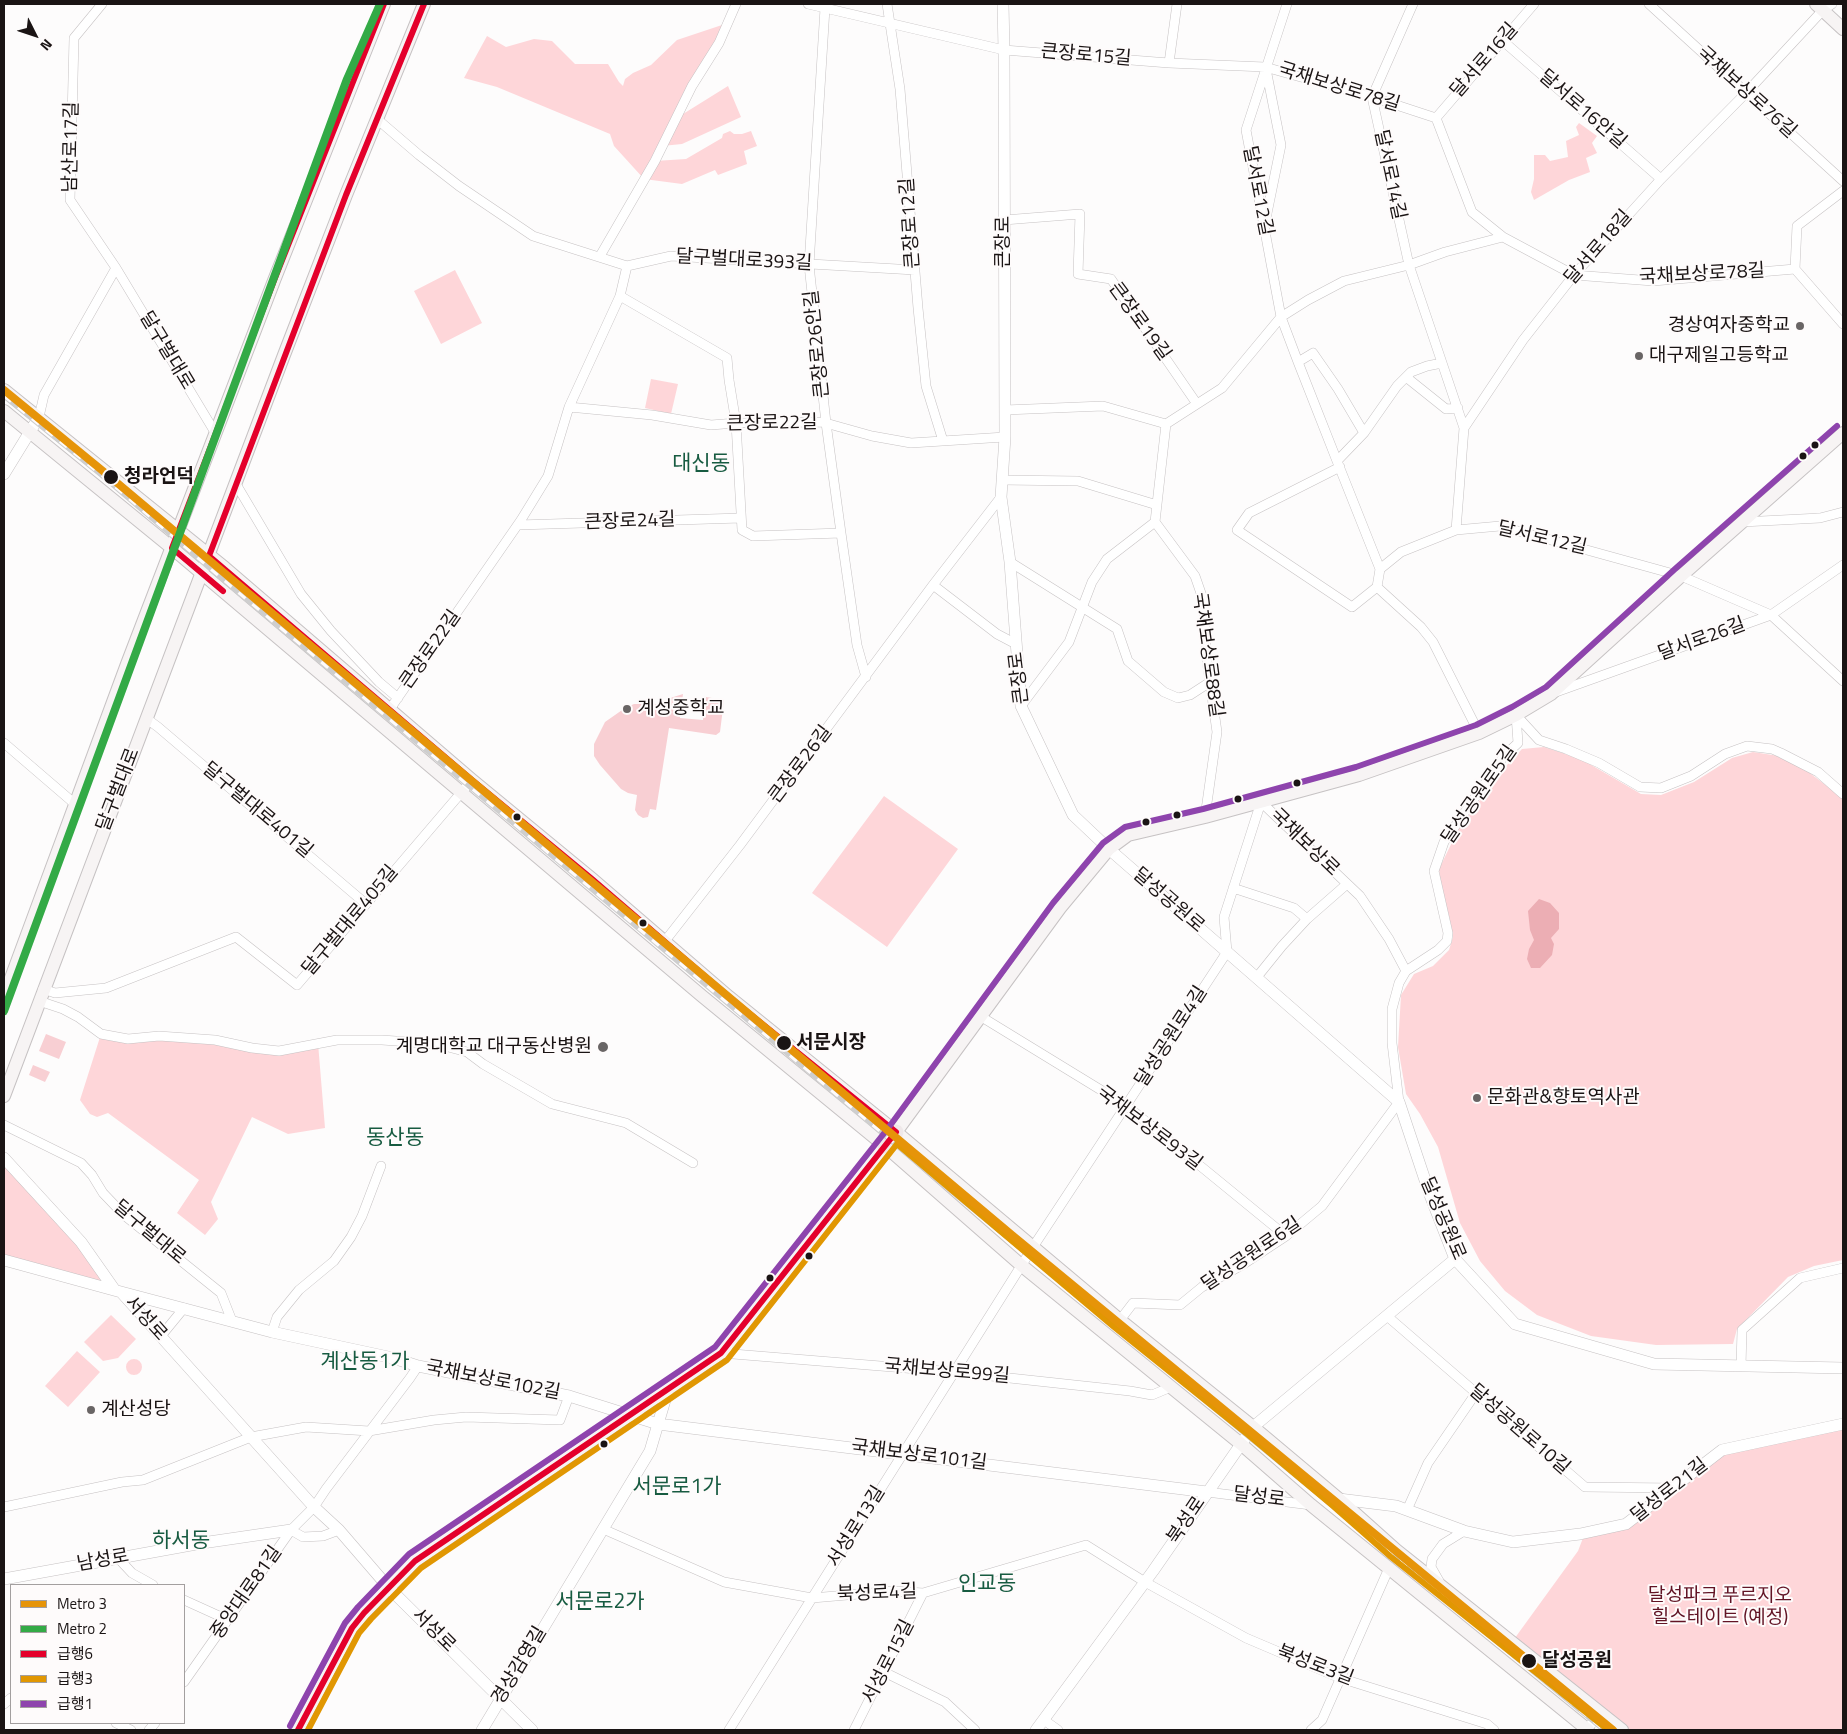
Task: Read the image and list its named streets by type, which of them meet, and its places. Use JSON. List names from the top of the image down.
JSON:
{
  "streets": {
    "main road": ["달구벌대로", "국채보상로", "달성로"],
    "street": [
      "큰장로15길",
      "달서로16길",
      "국채보상로78길",
      "국채보상로76길",
      "달서로16안길",
      "남산로17길",
      "달서로14길",
      "달서로12길",
      "큰장로12길",
      "큰장로",
      "달서로18길",
      "달구벌대로393길",
      "큰장로19길",
      "큰장로26안길",
      "큰장로22길",
      "큰장로24길",
      "달서로26길",
      "국채보상로88길",
      "큰장로26길",
      "달성공원로5길",
      "달구벌대로401길",
      "달성공원로",
      "달구벌대로405길",
      "달성공원로4길",
      "국채보상로93길",
      "달성공원로6길",
      "서성로",
      "국채보상로99길",
      "국채보상로102길",
      "달성공원로10길",
      "국채보상로101길",
      "달성로21길",
      "북성로",
      "서성로13길",
      "남성로",
      "중앙대로81길",
      "북성로4길",
      "서성로15길",
      "경상감영길",
      "북성로3길"
    ]
  },
  "crossings": [
    ["큰장로15길", "국채보상로78길"],
    ["큰장로15길", "달서로12길"],
    ["큰장로15길", "큰장로12길"],
    ["큰장로15길", "큰장로"],
    ["큰장로15길", "큰장로26안길"],
    ["달서로16길", "국채보상로78길"],
    ["달서로16길", "달서로16안길"],
    ["국채보상로78길", "달서로14길"],
    ["국채보상로78길", "달서로12길"],
    ["국채보상로78길", "달서로18길"],
    ["국채보상로76길", "달서로18길"],
    ["달서로16안길", "달서로18길"],
    ["남산로17길", "달구벌대로"],
    ["달서로14길", "달서로18길"],
    ["달서로12길", "달서로18길"],
    ["달서로12길", "달서로26길"],
    ["달서로12길", "국채보상로"],
    ["큰장로12길", "달구벌대로393길"],
    ["큰장로12길", "큰장로22길"],
    ["큰장로", "큰장로19길"],
    ["큰장로", "큰장로22길"],
    ["큰장로", "큰장로26길"],
    ["큰장로", "국채보상로"],
    ["큰장로", "달성공원로"],
    ["달구벌대로393길", "큰장로26안길"],
    ["달구벌대로393길", "큰장로22길"],
    ["큰장로26안길", "큰장로22길"],
    ["큰장로26안길", "큰장로26길"],
    ["달구벌대로", "달구벌대로401길"],
    ["달구벌대로", "달구벌대로405길"],
    ["달구벌대로", "국채보상로102길"],
    ["달구벌대로", "달성로"],
    ["큰장로22길", "큰장로24길"],
    ["큰장로22길", "달성로"],
    ["달서로26길", "국채보상로"],
    ["국채보상로88길", "국채보상로"],
    ["큰장로26길", "달성로"],
    ["달성공원로5길", "국채보상로"],
    ["달구벌대로401길", "달구벌대로405길"],
    ["국채보상로", "달성공원로"],
    ["국채보상로", "국채보상로93길"],
    ["국채보상로", "서성로"],
    ["국채보상로", "국채보상로99길"],
    ["국채보상로", "국채보상로102길"],
    ["국채보상로", "국채보상로101길"],
    ["국채보상로", "달성로"],
    ["국채보상로", "경상감영길"],
    ["달성공원로", "달성공원로4길"],
    ["달성공원로", "달성공원로6길"],
    ["달성공원로", "북성로"],
    ["달구벌대로405길", "달성로"],
    ["달성공원로4길", "국채보상로93길"],
    ["달성공원로4길", "달성로"],
    ["달성공원로4길", "서성로13길"],
    ["국채보상로93길", "달성공원로6길"],
    ["달성공원로6길", "달성로"],
    ["서성로", "국채보상로102길"],
    ["서성로", "중앙대로81길"],
    ["서성로", "경상감영길"],
    ["국채보상로99길", "서성로13길"],
    ["국채보상로102길", "국채보상로101길"],
    ["달성공원로10길", "달성로21길"],
    ["달성공원로10길", "북성로"],
    ["국채보상로101길", "달성로"],
    ["국채보상로101길", "북성로"],
    ["국채보상로101길", "서성로13길"],
    ["국채보상로101길", "경상감영길"],
    ["달성로21길", "달성로"],
    ["달성로", "북성로"],
    ["달성로", "서성로13길"],
    ["북성로", "북성로4길"],
    ["북성로", "북성로3길"],
    ["서성로13길", "북성로4길"],
    ["남성로", "중앙대로81길"],
    ["북성로4길", "서성로15길"],
    ["북성로4길", "경상감영길"],
    ["북성로4길", "북성로3길"]
  ],
  "districts": [
    "대신동",
    "동산동",
    "계산동1가",
    "서문로1가",
    "하서동",
    "인교동",
    "서문로2가"
  ],
  "parks": ["달성파크 푸르지오 힐스테이트 (예정)"],
  "places": [
    "경상여자중학교",
    "대구제일고등학교",
    "청라언덕",
    "계성중학교",
    "서문시장",
    "계명대학교 대구동산병원",
    "문화관&향토역사관",
    "계산성당",
    "달성공원"
  ],
  "lines": [
    "metro line 2",
    "transit line 급행6",
    "metro line 3",
    "transit line 급행1",
    "transit line 급행3"
  ],
  "legend": [
    "Metro 3",
    "Metro 2",
    "급행6",
    "급행3",
    "급행1"
  ],
  "north": "bottom right"
}
